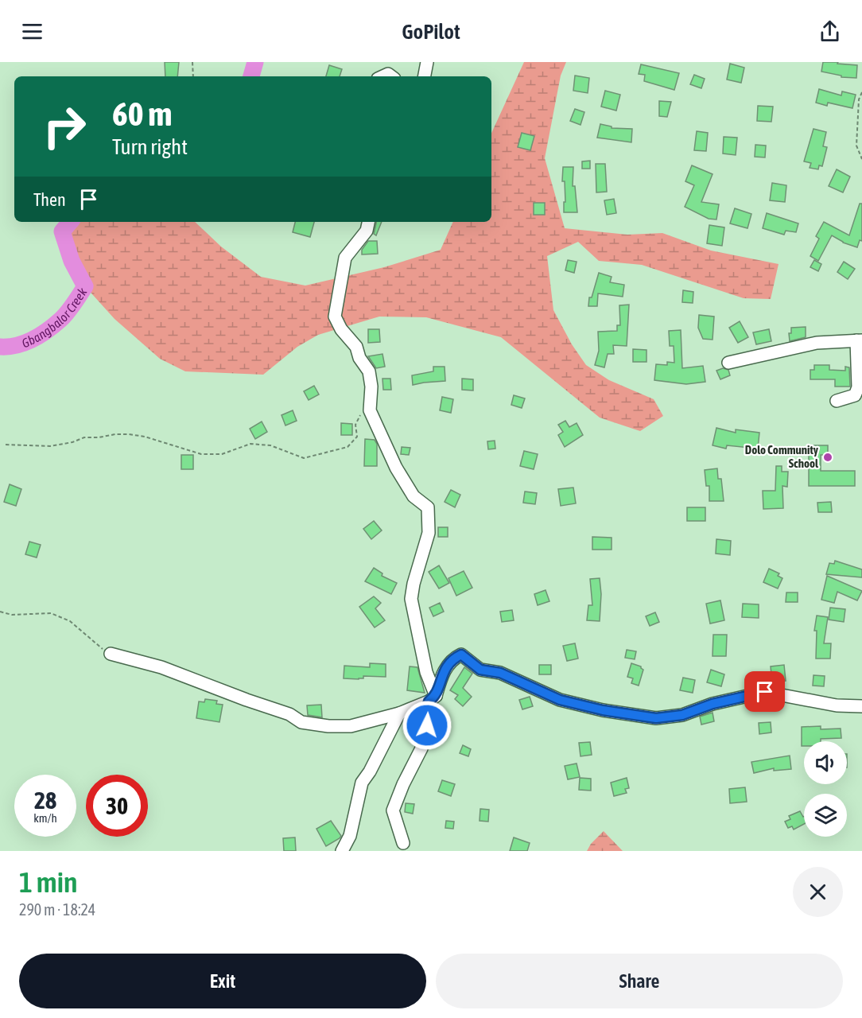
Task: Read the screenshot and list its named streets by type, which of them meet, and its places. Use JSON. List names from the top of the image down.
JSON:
{
  "water": ["Gbangbalor Creek"],
  "places": ["Dolo Community School"],
  "page": {
    "header": "GoPilot",
    "turn": ["60 m", "Turn right"],
    "then": "Then",
    "speed": "28 km/h",
    "limit": "30",
    "heading": ["1 min", "290 m · 18:24"],
    "buttons": ["Exit", "Share"]
  }
}
